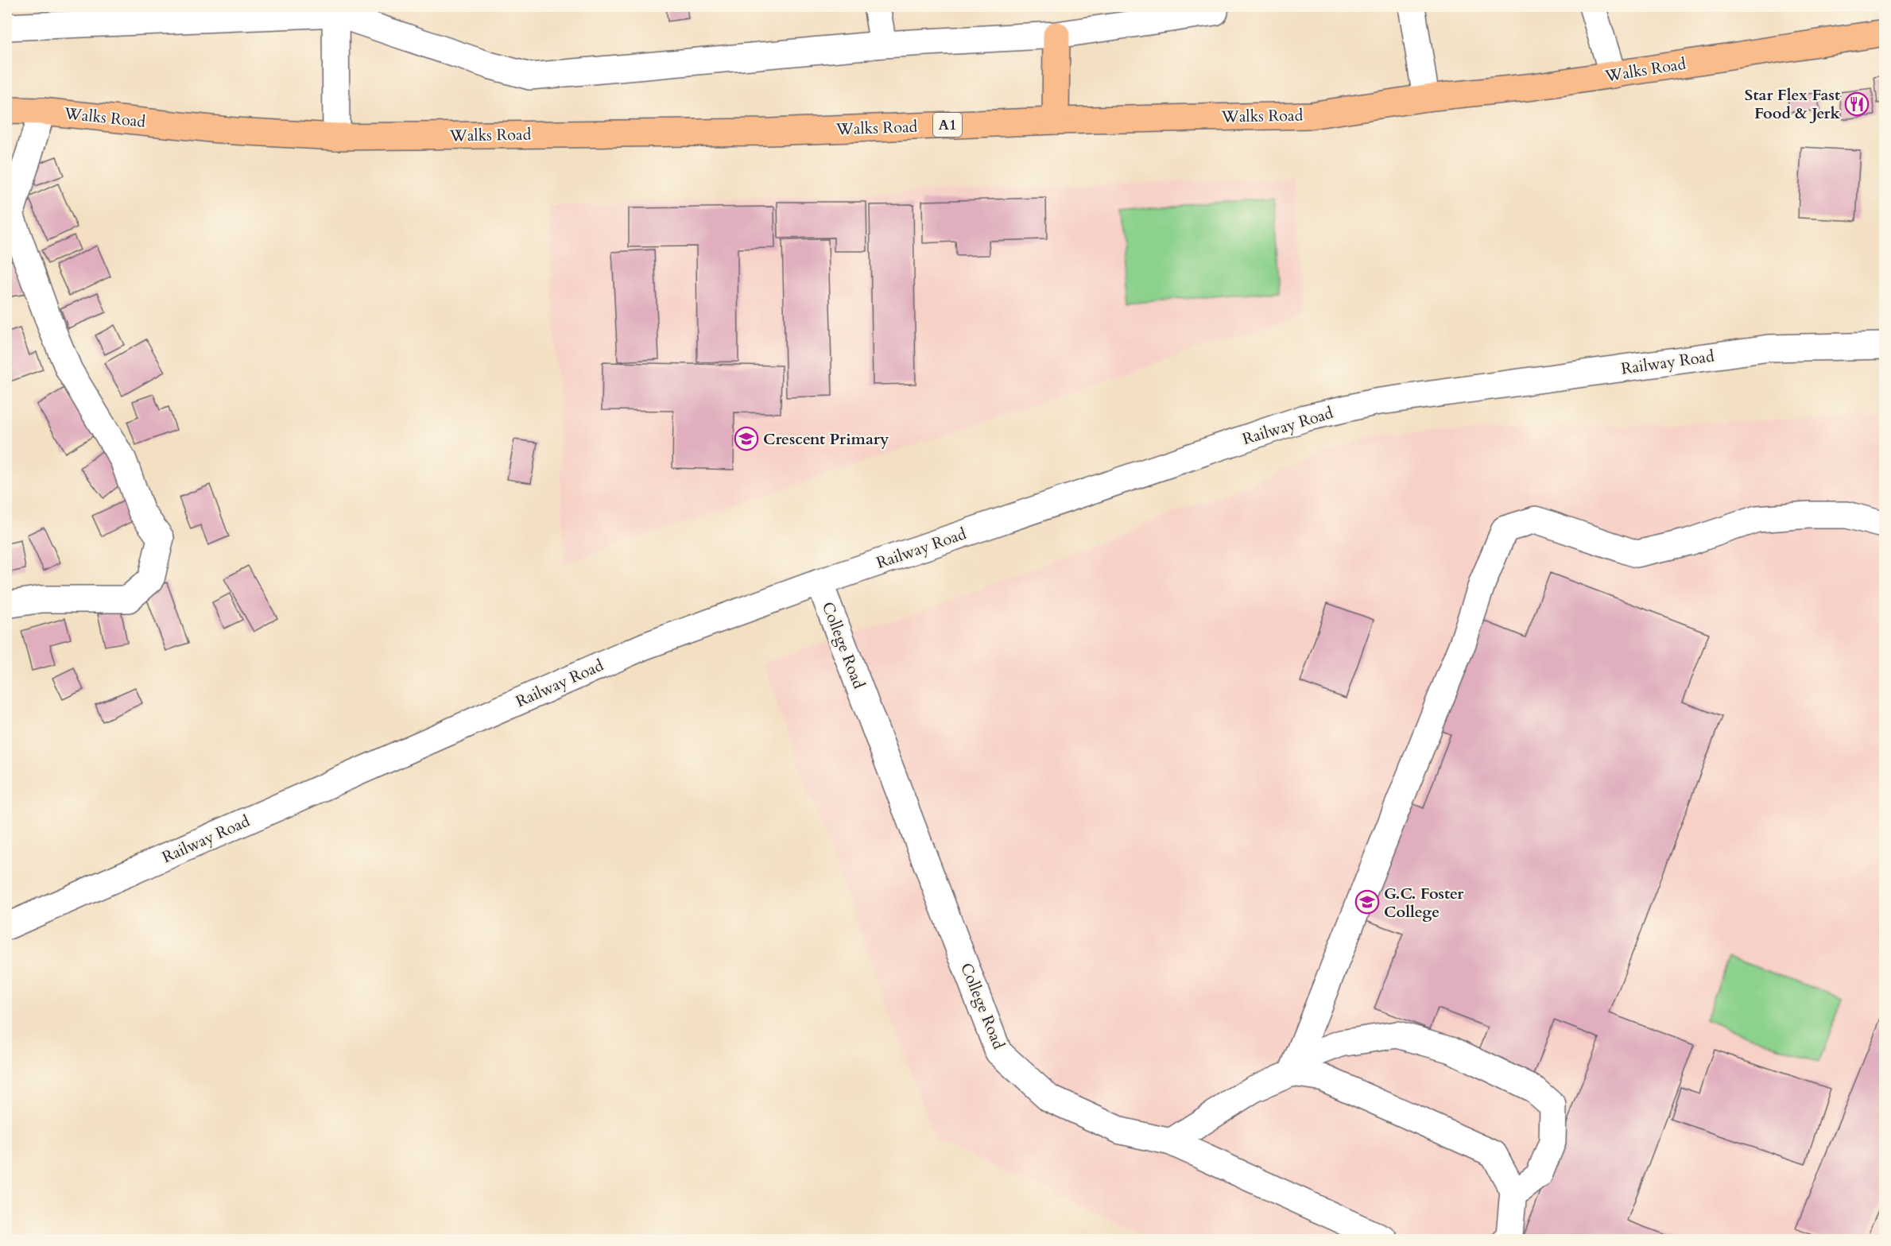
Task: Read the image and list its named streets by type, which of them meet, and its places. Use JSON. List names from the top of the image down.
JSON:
{
  "streets": {
    "main road": ["Walks Road", "A1"],
    "street": ["Railway Road", "College Road"]
  },
  "crossings": [
    ["Railway Road", "College Road"]
  ],
  "places": {
    "restaurant": ["Star Flex Fast Food & Jerk"],
    "school or university": ["Crescent Primary", "G.C. Foster College"]
  }
}
